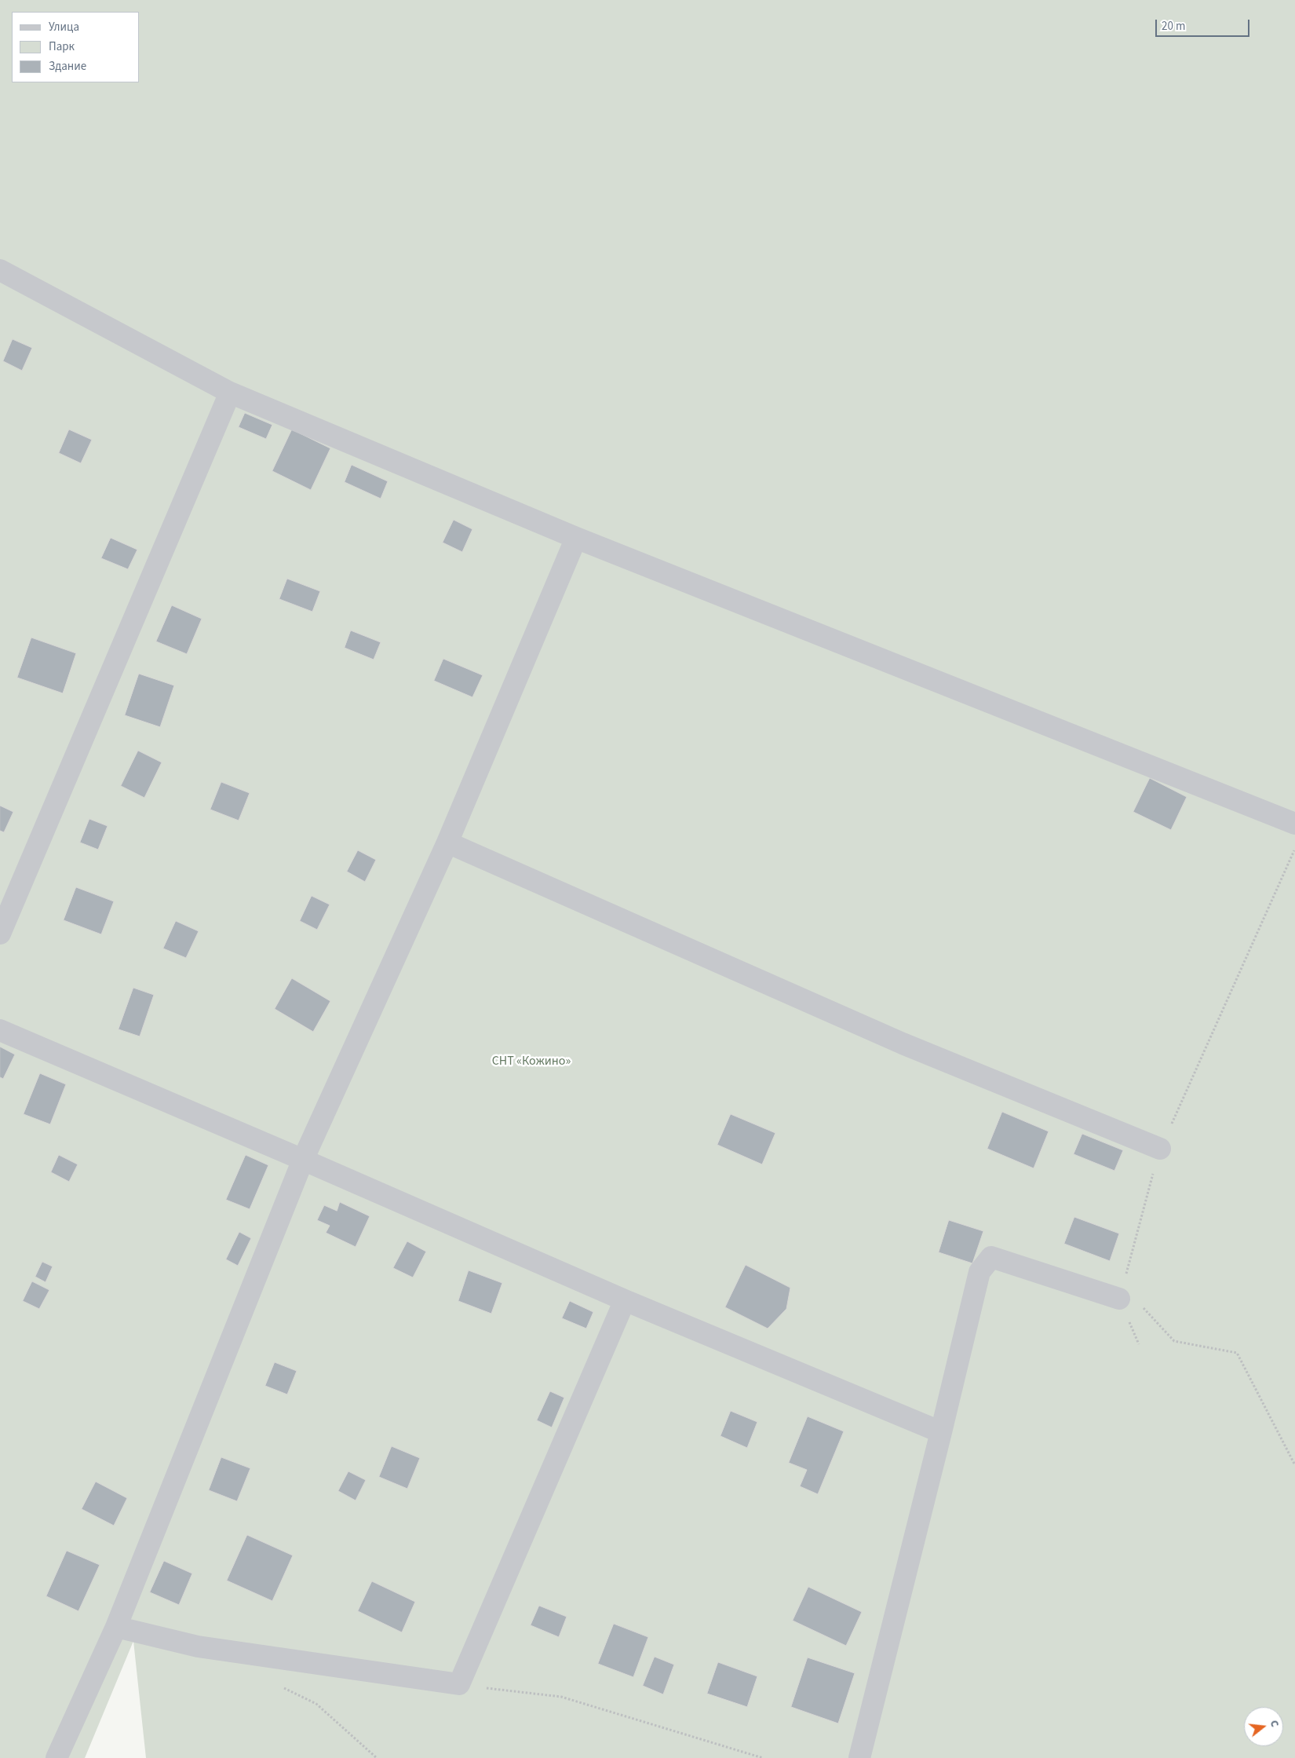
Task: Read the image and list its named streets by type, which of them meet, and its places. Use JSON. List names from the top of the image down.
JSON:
{
  "parks": ["СНТ «Кожино»"],
  "legend": ["Улица", "Парк", "Здание"],
  "scale_bar": "20 m",
  "north": "right"
}
